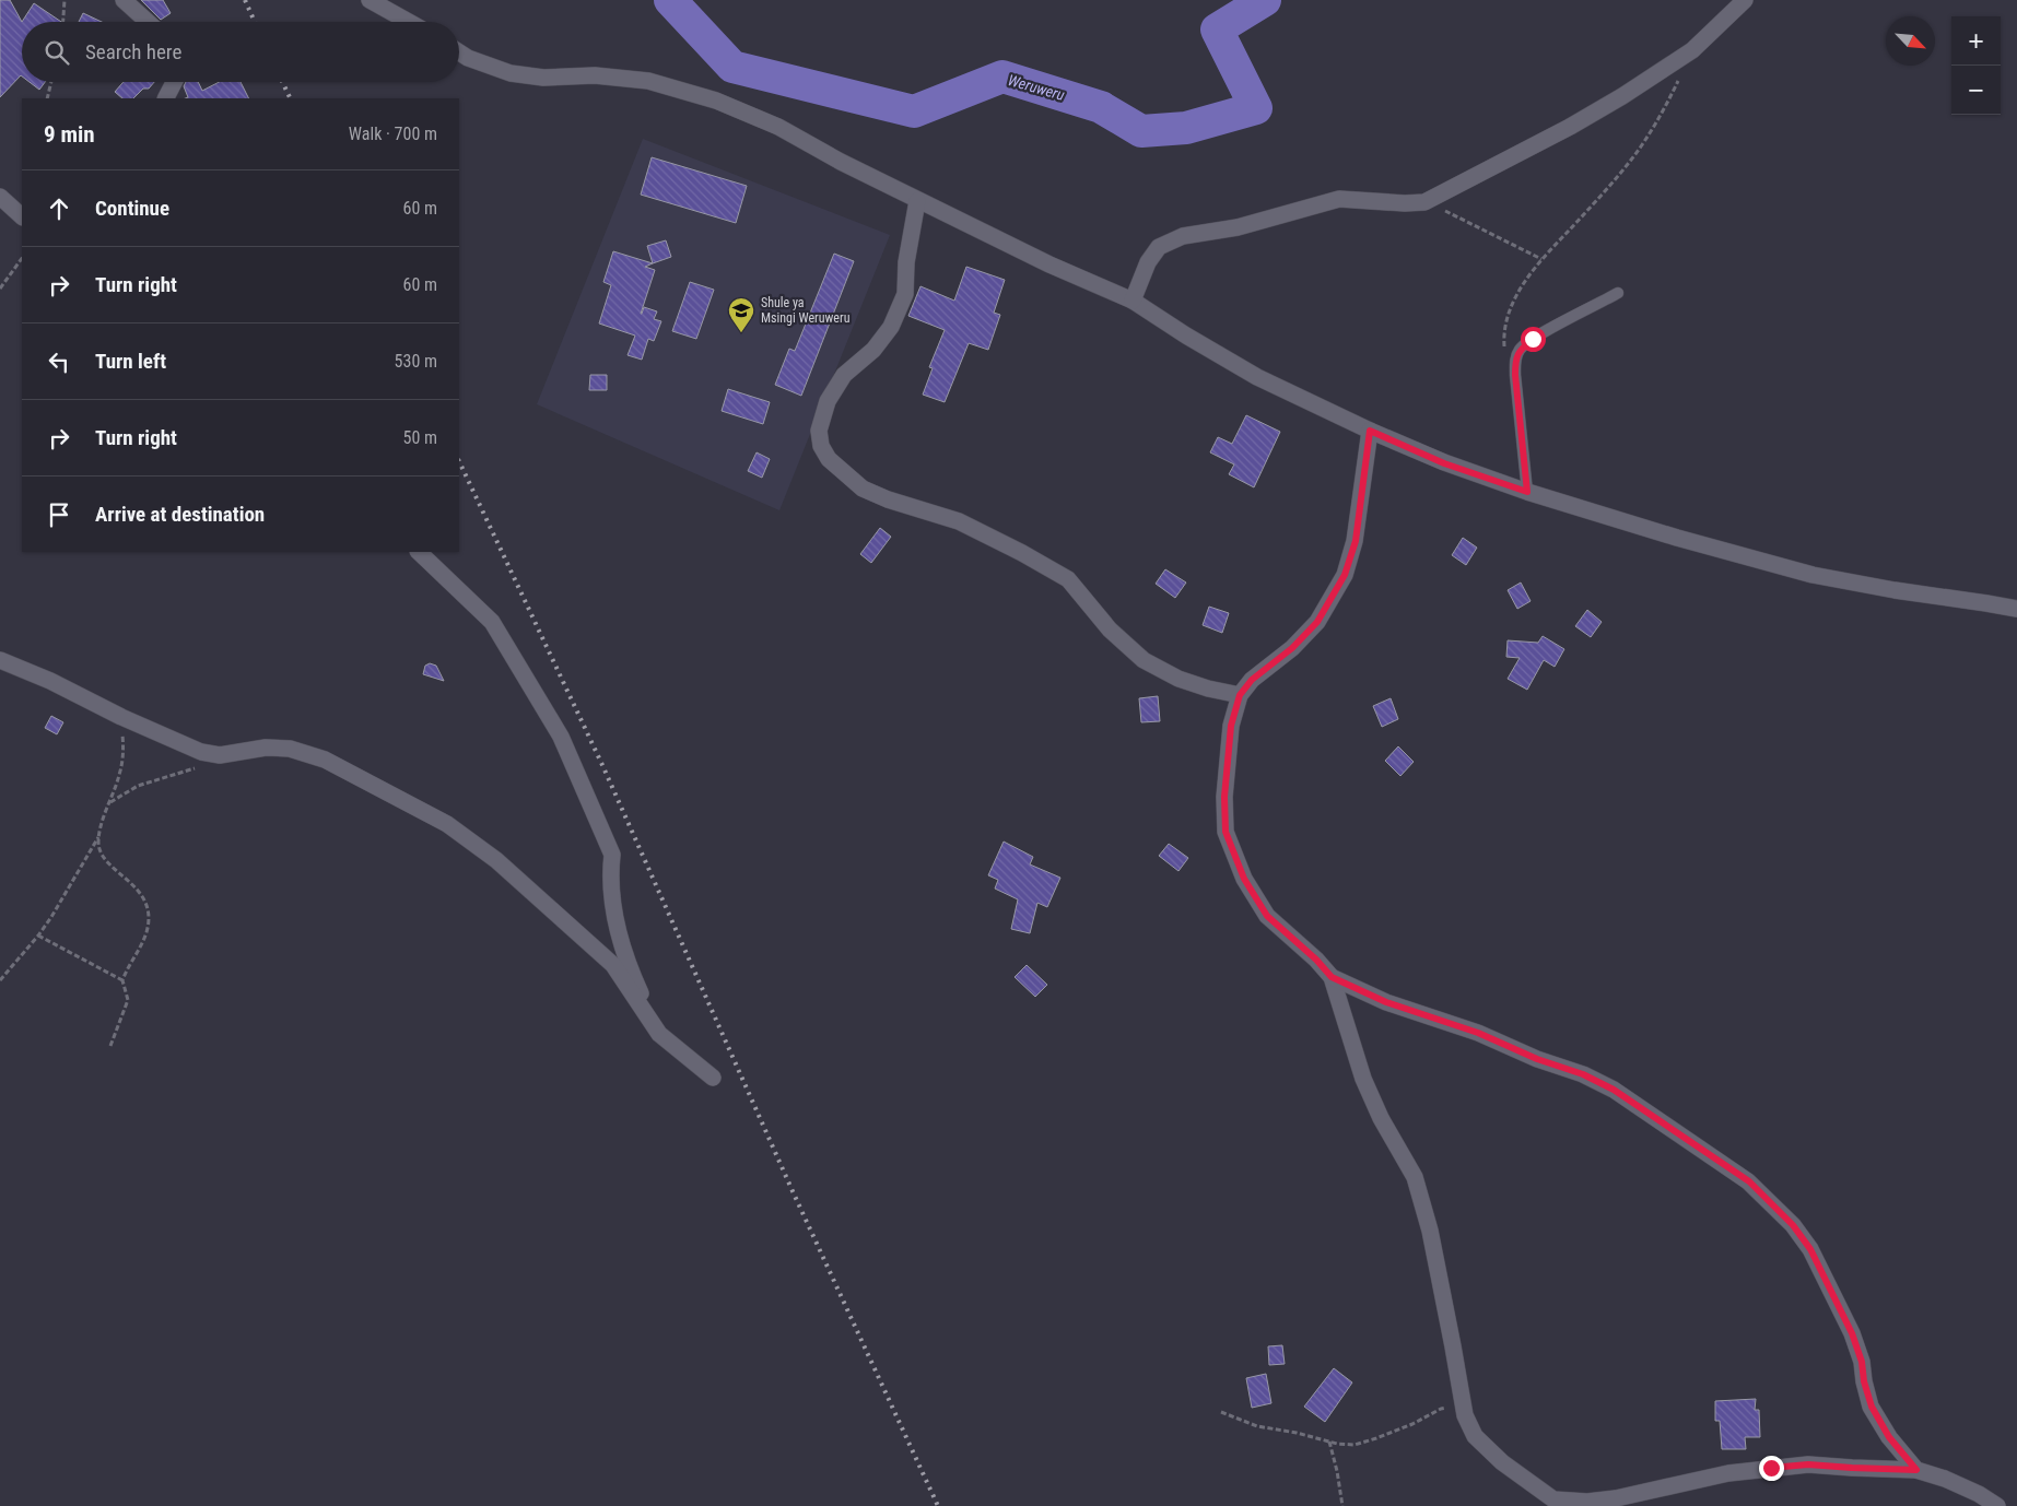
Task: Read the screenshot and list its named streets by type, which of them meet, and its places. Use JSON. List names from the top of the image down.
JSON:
{
  "water": ["Weruweru"],
  "places": {
    "school or university": ["Shule ya Msingi Weruweru"]
  },
  "north": "bottom right",
  "page": {
    "map_buttons": ["+", "−"],
    "search": "Search here",
    "heading": ["9 min", "Walk · 700 m"],
    "list": [
      ["Continue", "60 m"],
      ["Turn right", "60 m"],
      ["Turn left", "530 m"],
      ["Turn right", "50 m"],
      "Arrive at destination"
    ]
  }
}
